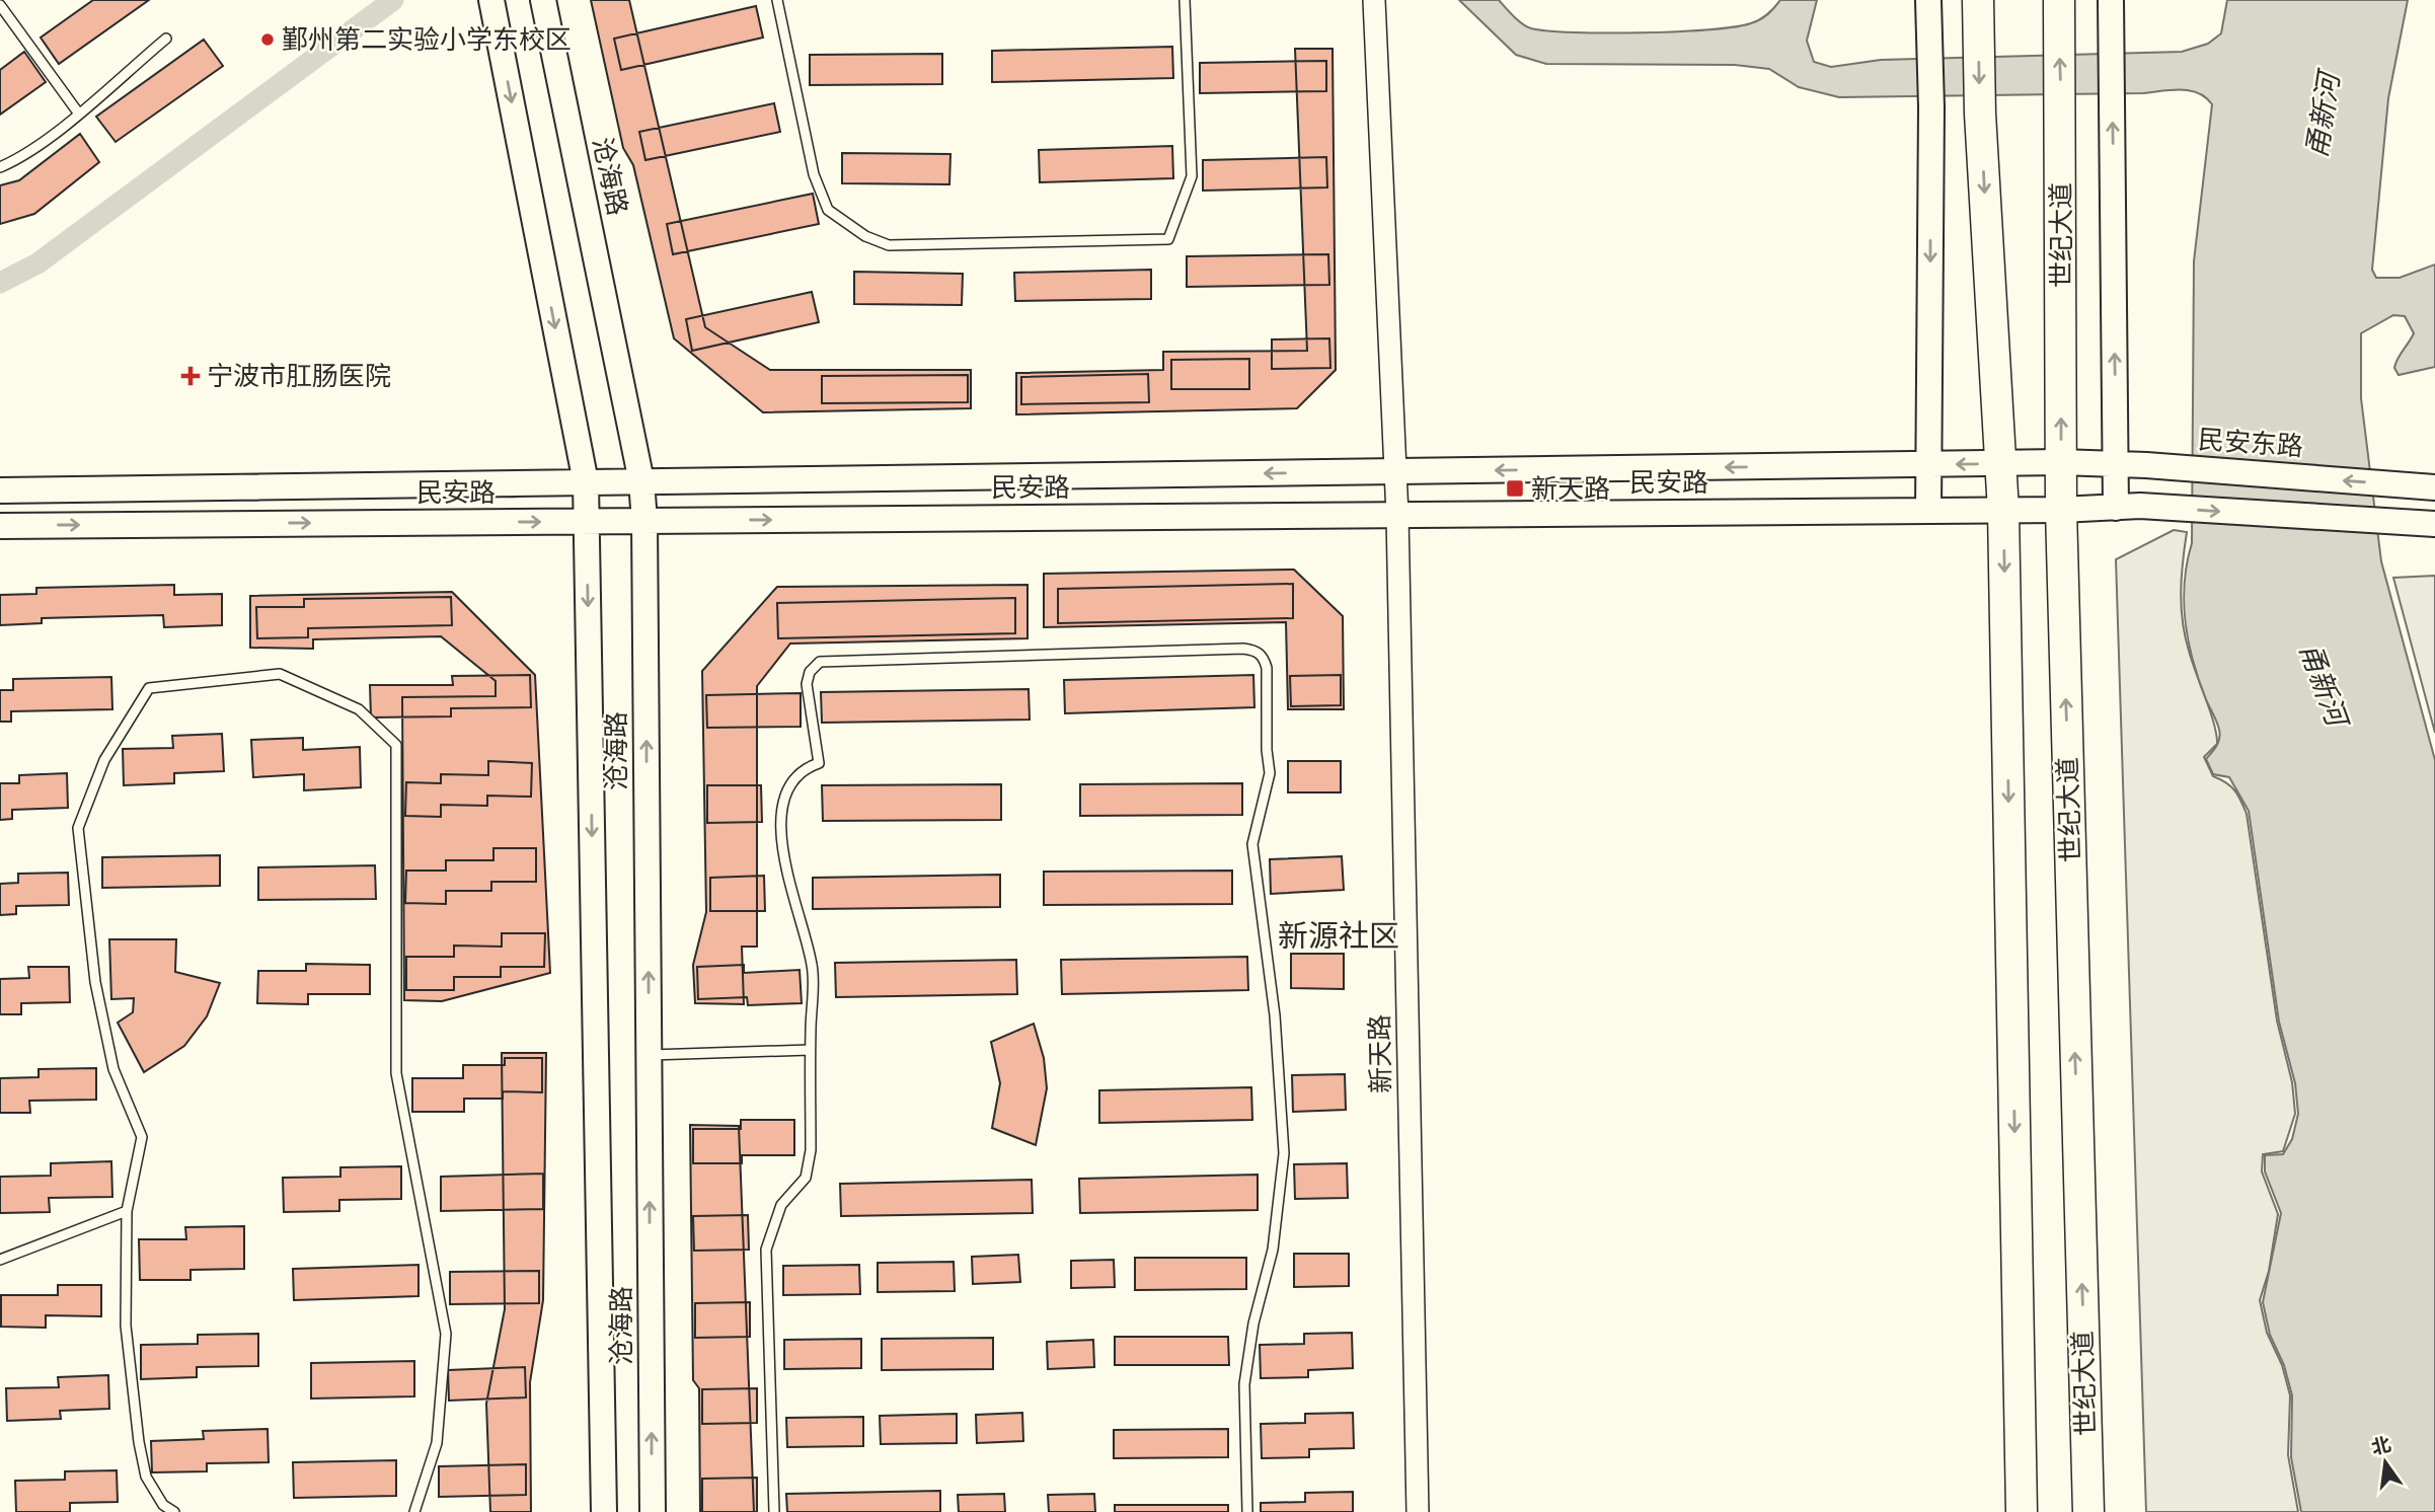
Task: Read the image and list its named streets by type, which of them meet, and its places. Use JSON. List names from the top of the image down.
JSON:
{
  "streets": {
    "highway": ["世纪大道"],
    "main road": ["沧海路", "民安东路", "民安路"],
    "street": ["新天路"]
  },
  "crossings": [
    ["沧海路", "民安路"],
    ["世纪大道", "民安东路"],
    ["世纪大道", "民安路"],
    ["民安东路", "民安路"],
    ["民安路", "新天路"]
  ],
  "districts": ["新源社区"],
  "water": ["甬新河"],
  "places": {
    "other": ["鄞州第二实验小学东校区"],
    "health": ["宁波市肛肠医院"],
    "transit": ["新天路"]
  },
  "north": "top"
}
